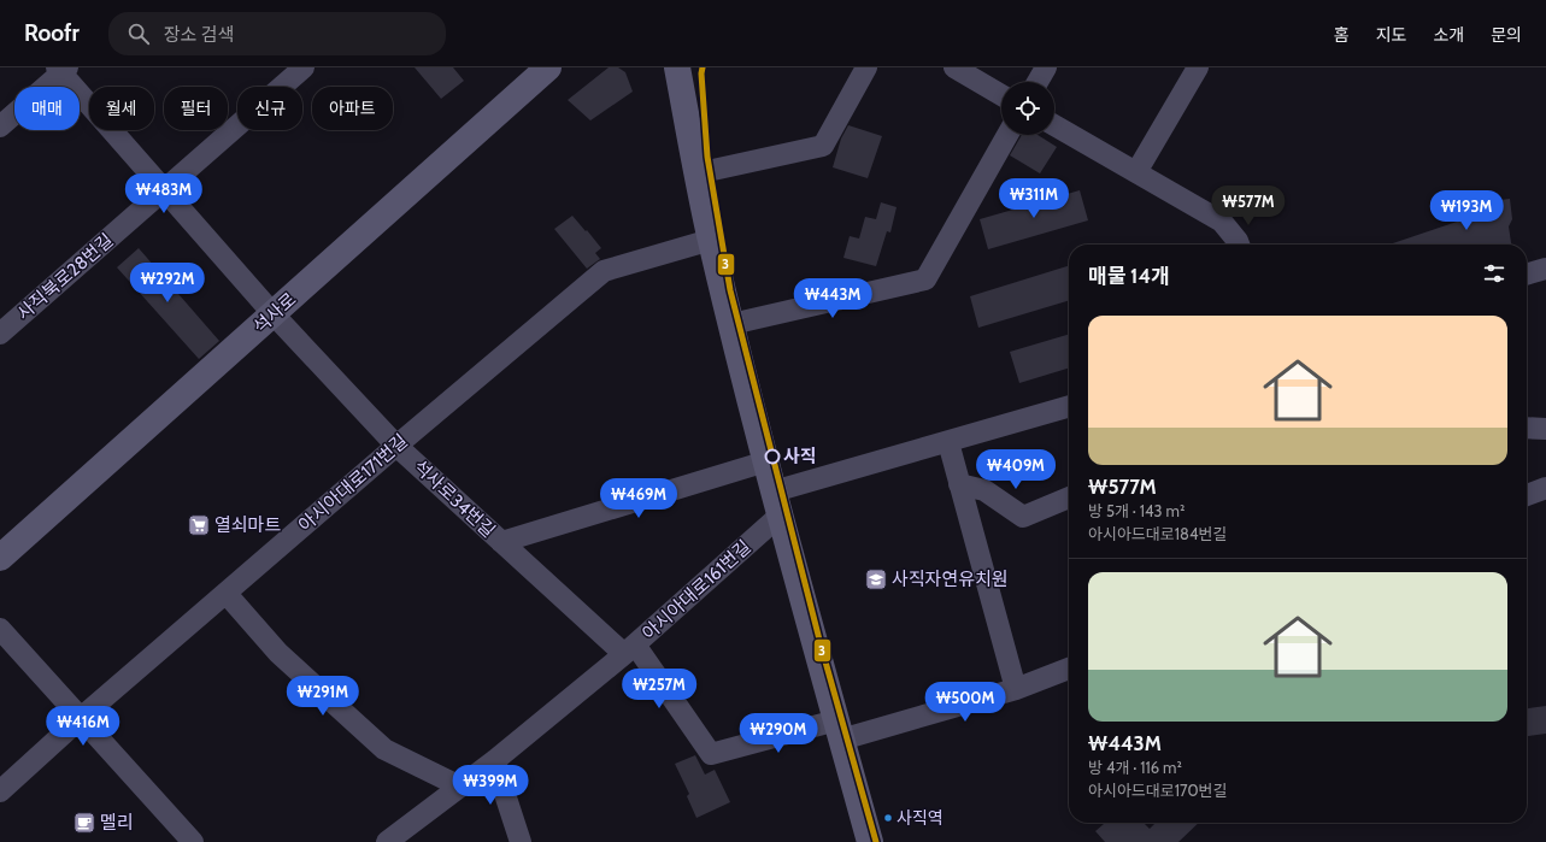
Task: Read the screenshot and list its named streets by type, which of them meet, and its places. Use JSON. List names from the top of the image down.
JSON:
{
  "streets": {
    "main road": ["석사로"],
    "street": [
      "사직북로28번길",
      "아시아대로171번길",
      "석사로34번길",
      "아시아대로161번길"
    ]
  },
  "crossings": [
    ["사직북로28번길", "석사로34번길"],
    ["석사로", "석사로34번길"],
    ["아시아대로171번길", "석사로34번길"],
    ["석사로34번길", "아시아대로161번길"]
  ],
  "places": {
    "other": ["사직", "사직역"],
    "supermarket": ["열쇠마트"],
    "school or university": ["사직자연유치원"],
    "cafe": ["멜리"]
  },
  "lines": ["transit line 3"],
  "page": {
    "header": "Roofr",
    "search": "장소 검색",
    "nav": [
      "홈",
      "지도",
      "소개",
      "문의"
    ],
    "chip": [
      "매매",
      "월세",
      "필터",
      "신규",
      "아파트"
    ],
    "price": [
      "₩483M",
      "₩311M",
      "₩577M",
      "₩193M",
      "₩292M",
      "₩443M",
      "₩409M",
      "₩469M",
      "₩257M",
      "₩291M",
      "₩500M",
      "₩416M",
      "₩290M",
      "₩399M"
    ],
    "heading": "매물 14개",
    "list": [
      {
        "name": "₩577M",
        "note": "방 5개 · 143 m² · 아시아드대로184번길"
      },
      {
        "name": "₩443M",
        "note": "방 4개 · 116 m² · 아시아드대로170번길"
      }
    ]
  }
}
